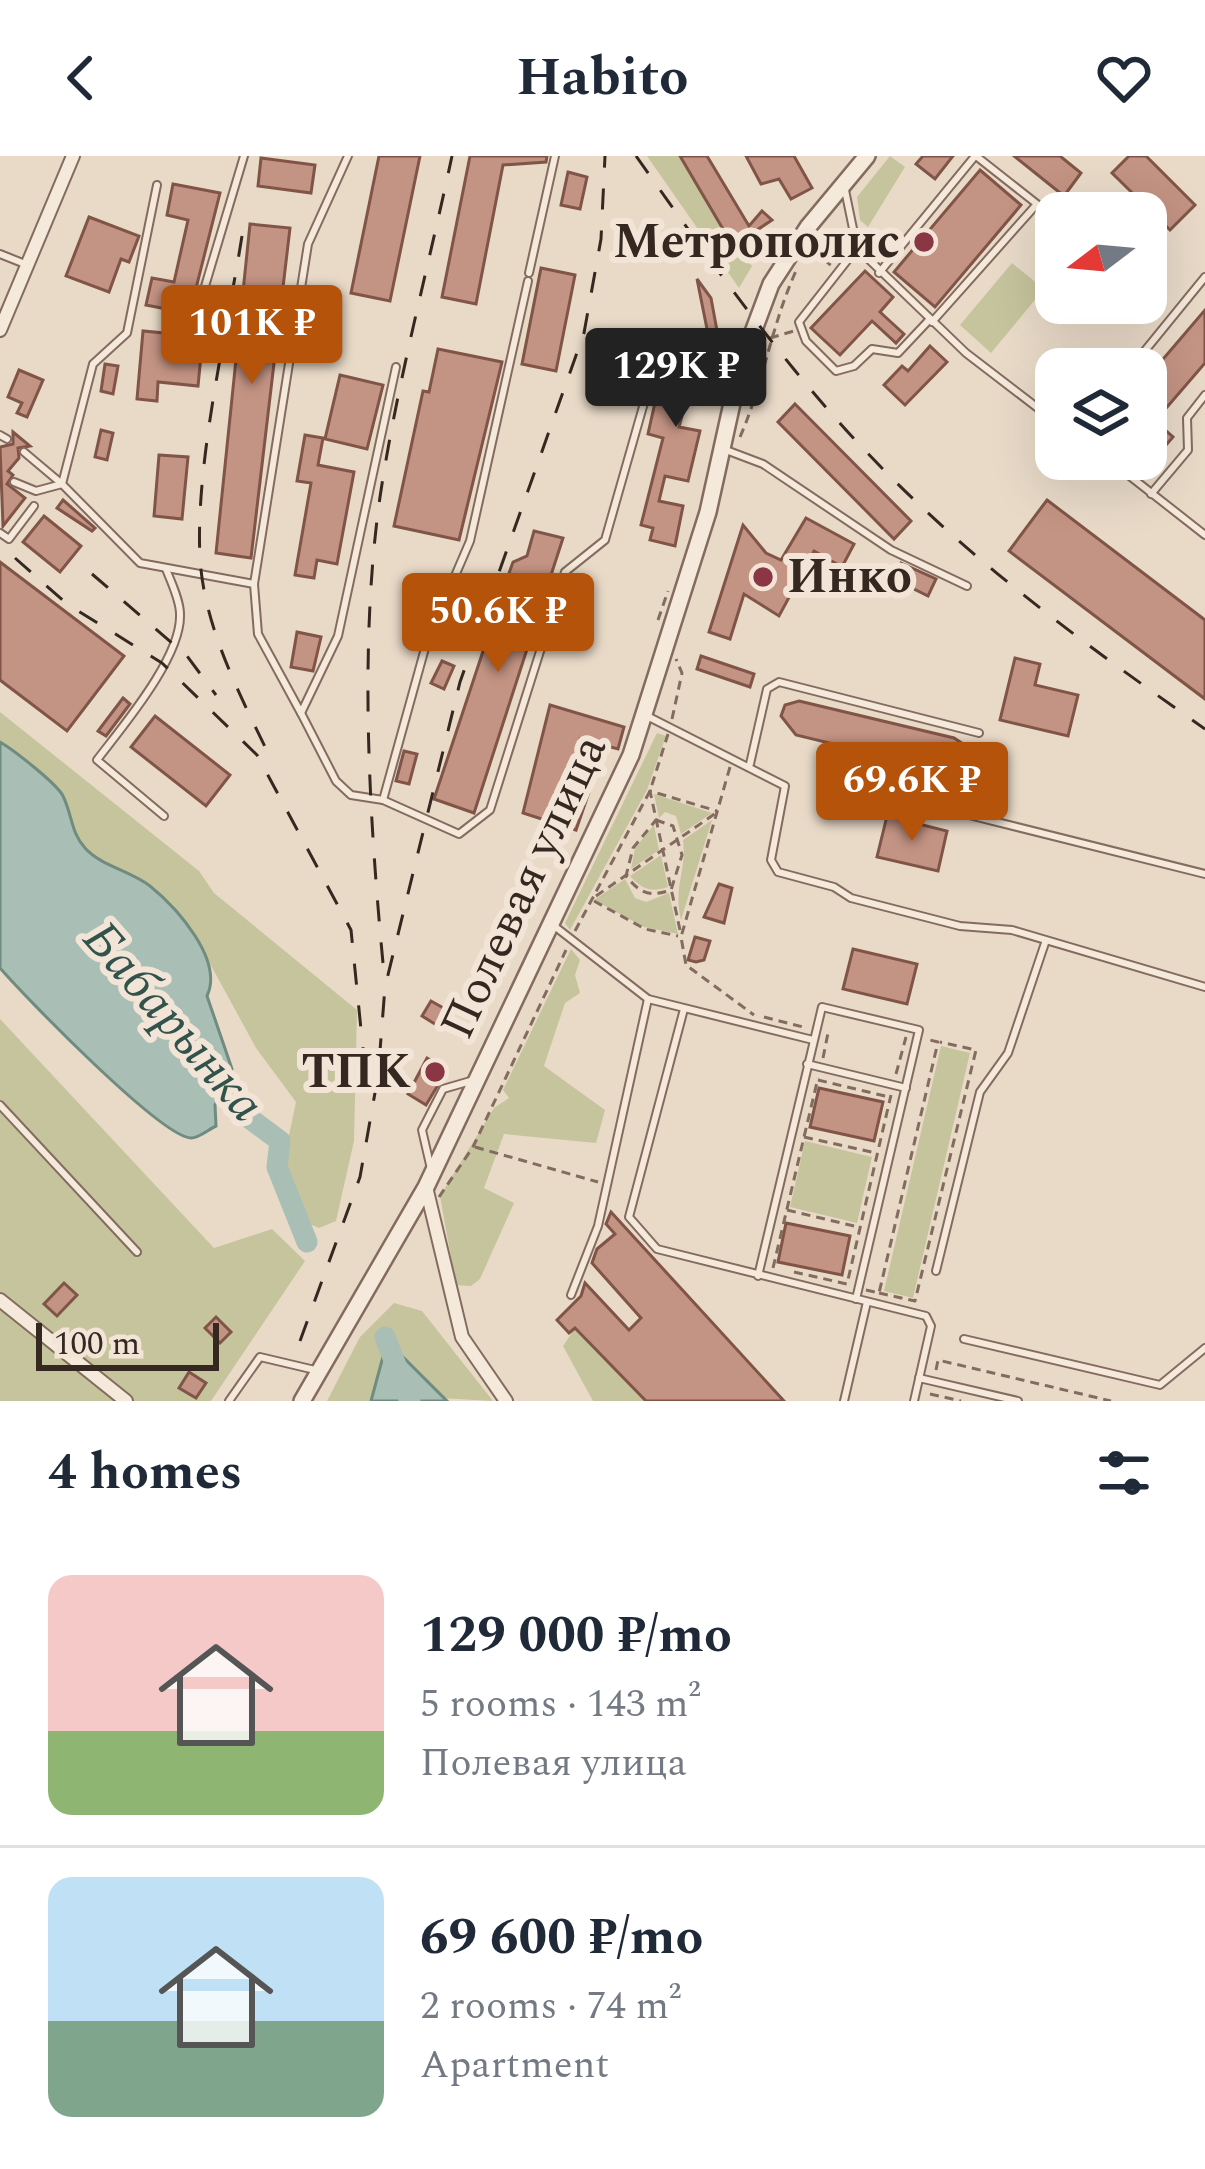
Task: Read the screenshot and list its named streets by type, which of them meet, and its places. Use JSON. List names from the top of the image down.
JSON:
{
  "streets": {
    "street": ["Полевая улица"]
  },
  "water": ["Бабарынка"],
  "places": ["Метрополис", "Инко", "ТПК"],
  "scale_bar": "100 m",
  "north": "left",
  "page": {
    "header": "Habito",
    "price": [
      "101K ₽",
      "129K ₽",
      "50.6K ₽",
      "69.6K ₽"
    ],
    "scale": "100 m",
    "heading": "4 homes",
    "list": [
      {
        "name": "129 000 ₽/mo",
        "note": "5 rooms · 143 m² · Полевая улица"
      },
      {
        "name": "69 600 ₽/mo",
        "note": "2 rooms · 74 m² · Apartment"
      }
    ]
  }
}
